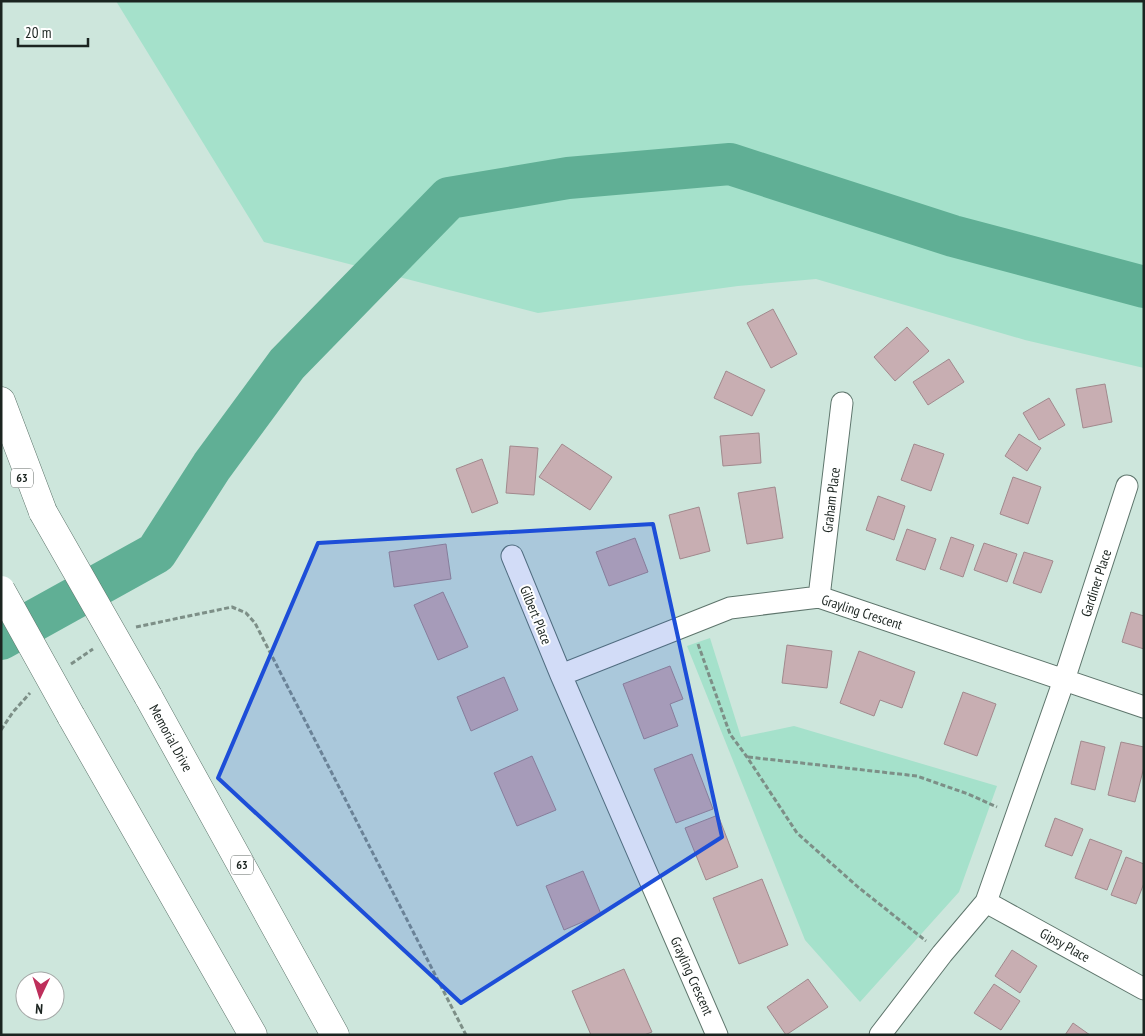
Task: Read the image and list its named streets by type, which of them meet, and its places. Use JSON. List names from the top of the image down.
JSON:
{
  "streets": {
    "highway": ["63", "Memorial Drive"],
    "street": [
      "Graham Place",
      "Gardiner Place",
      "Grayling Crescent",
      "Gilbert Place",
      "Gipsy Place"
    ]
  },
  "crossings": [
    ["Graham Place", "Grayling Crescent"],
    ["Gardiner Place", "Grayling Crescent"],
    ["Grayling Crescent", "Gilbert Place"]
  ],
  "scale_bar": "20 m",
  "north": "bottom"
}
